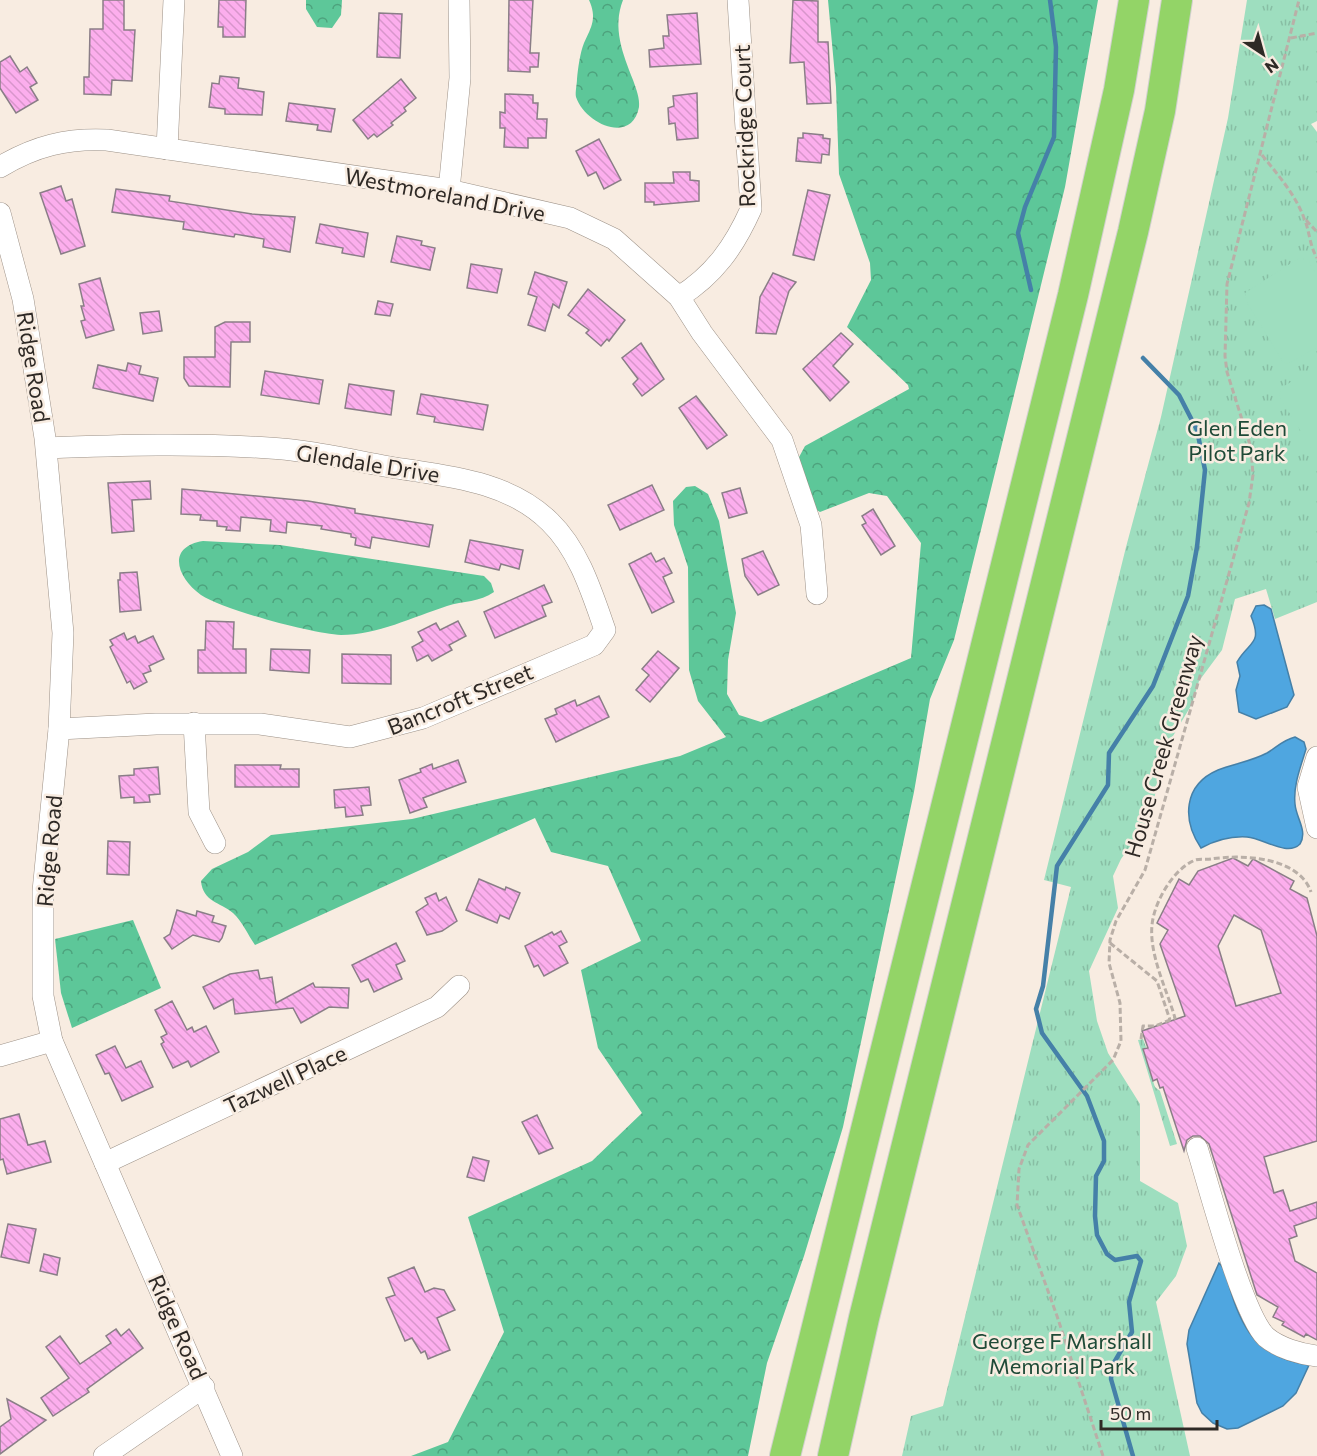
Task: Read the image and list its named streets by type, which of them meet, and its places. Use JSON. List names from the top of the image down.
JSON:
{
  "streets": {
    "street": [
      "Rockridge Court",
      "Westmoreland Drive",
      "Ridge Road",
      "Glendale Drive",
      "Bancroft Street",
      "Tazwell Place"
    ],
    "path": ["House Creek Greenway"]
  },
  "crossings": [
    ["Rockridge Court", "Westmoreland Drive"],
    ["Ridge Road", "Glendale Drive"],
    ["Ridge Road", "Bancroft Street"],
    ["Ridge Road", "Tazwell Place"],
    ["Glendale Drive", "Bancroft Street"]
  ],
  "parks": ["Glen Eden Pilot Park", "George F Marshall Memorial Park"],
  "scale_bar": "50 m",
  "north": "bottom right"
}
